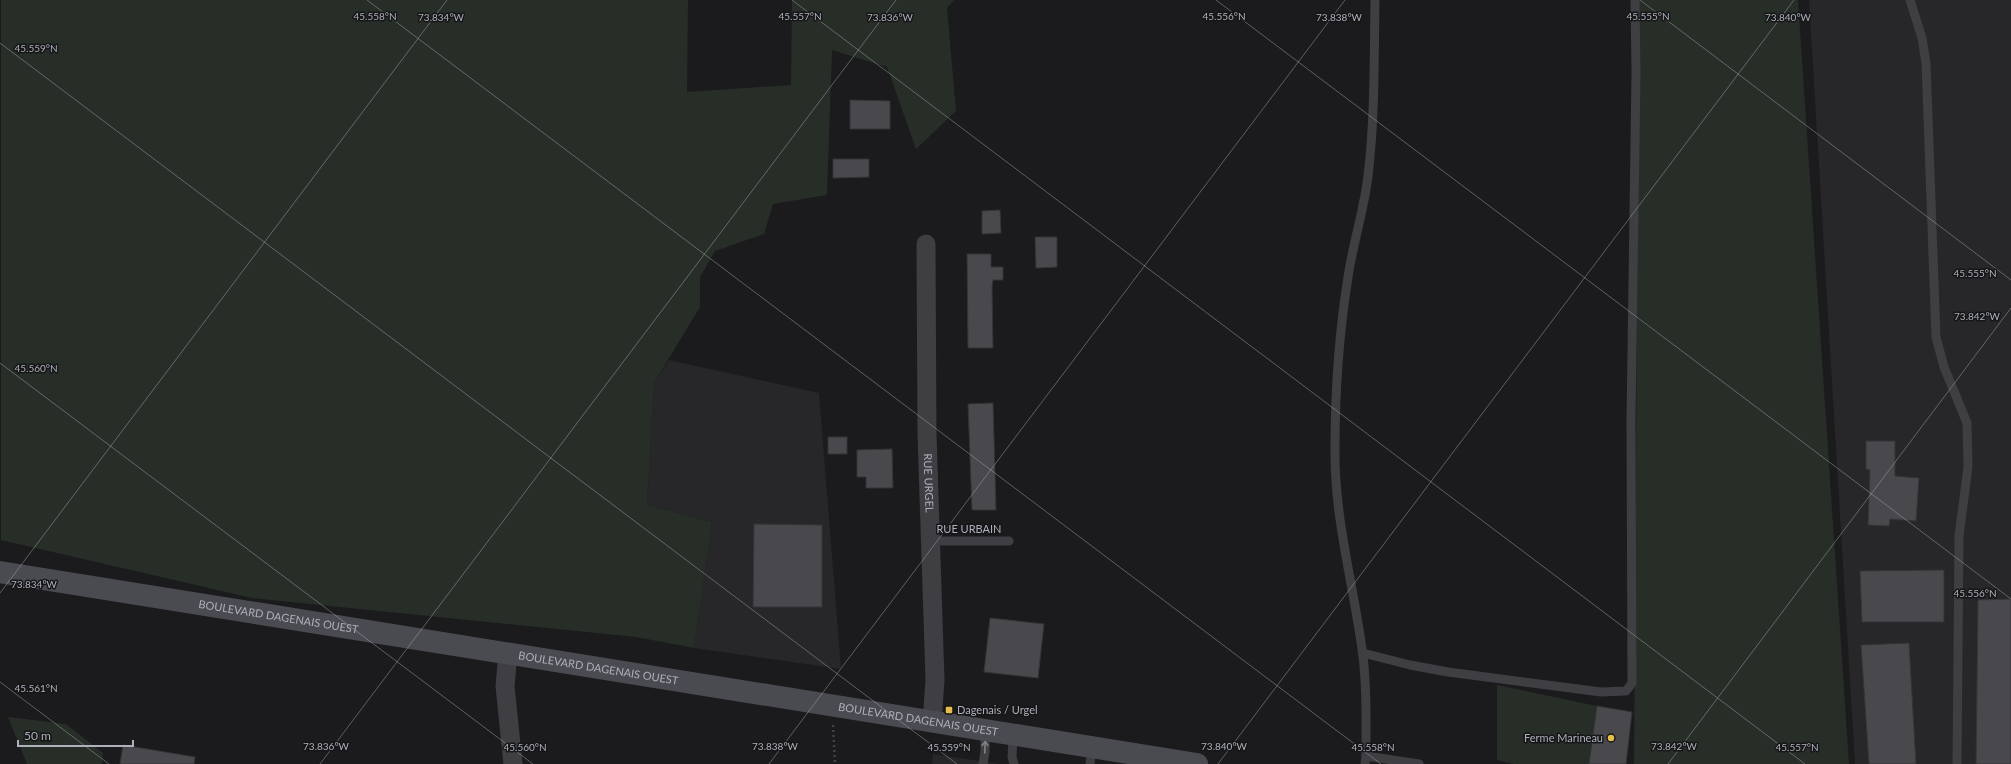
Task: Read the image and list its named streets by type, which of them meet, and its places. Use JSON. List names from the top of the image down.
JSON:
{
  "streets": {
    "main road": ["BOULEVARD DAGENAIS OUEST"],
    "street": ["RUE URGEL"],
    "lane": ["RUE URBAIN"]
  },
  "crossings": [
    ["RUE URGEL", "RUE URBAIN"],
    ["RUE URGEL", "BOULEVARD DAGENAIS OUEST"]
  ],
  "places": {
    "transit": ["Dagenais / Urgel"],
    "other": ["Ferme Marineau"]
  },
  "scale_bar": "50 m",
  "coordinates": [
    "45.558°N",
    "45.557°N",
    "45.556°N",
    "45.555°N",
    "73.834°W",
    "73.836°W",
    "73.838°W",
    "73.840°W",
    "45.559°N",
    "73.842°W",
    "45.560°N",
    "45.561°N"
  ]
}
